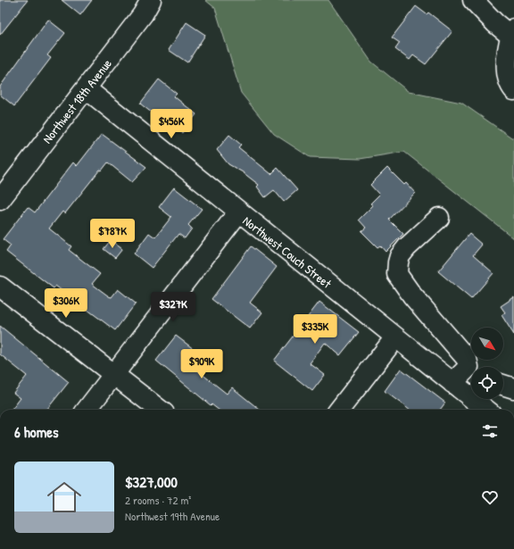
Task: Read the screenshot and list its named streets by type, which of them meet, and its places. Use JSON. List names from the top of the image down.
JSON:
{
  "streets": {
    "street": ["Northwest 18th Avenue", "Northwest Couch Street"]
  },
  "crossings": [
    ["Northwest 18th Avenue", "Northwest Couch Street"]
  ],
  "north": "bottom right",
  "page": {
    "price": [
      "$456K",
      "$787K",
      "$306K",
      "$327K",
      "$335K",
      "$909K"
    ],
    "heading": "6 homes",
    "list": [
      {
        "name": "$327,000",
        "note": "2 rooms · 72 m² · Northwest 19th Avenue"
      }
    ]
  }
}
